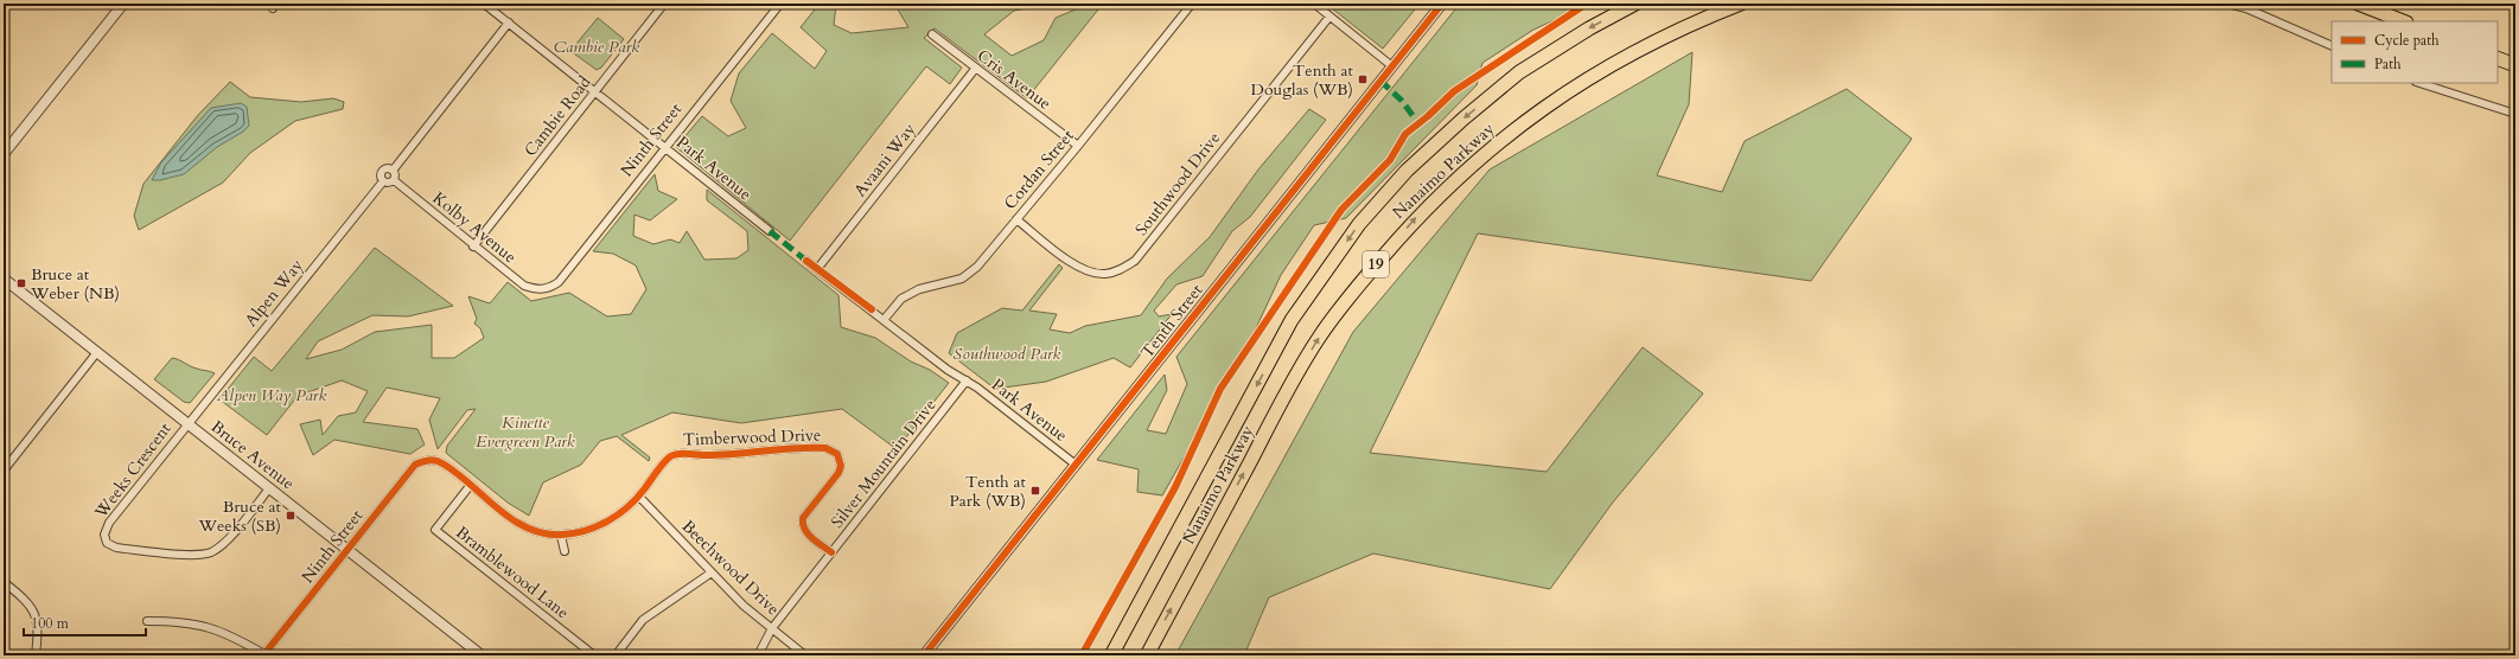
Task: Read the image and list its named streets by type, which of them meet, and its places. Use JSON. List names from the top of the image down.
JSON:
{
  "streets": {
    "highway": ["Nanaimo Parkway", "19"],
    "street": [
      "Cris Avenue",
      "Cambie Road",
      "Ninth Street",
      "Avaani Way",
      "Park Avenue",
      "Cordan Street",
      "Southwood Drive",
      "Kolby Avenue",
      "Alpen Way",
      "Tenth Street",
      "Timberwood Drive",
      "Bruce Avenue",
      "Silver Mountain Drive",
      "Weeks Crescent",
      "Beechwood Drive",
      "Bramblewood Lane"
    ]
  },
  "crossings": [
    ["Cris Avenue", "Avaani Way"],
    ["Cris Avenue", "Cordan Street"],
    ["Cambie Road", "Park Avenue"],
    ["Cambie Road", "Kolby Avenue"],
    ["Ninth Street", "Park Avenue"],
    ["Ninth Street", "Kolby Avenue"],
    ["Ninth Street", "Timberwood Drive"],
    ["Ninth Street", "Bruce Avenue"],
    ["Avaani Way", "Park Avenue"],
    ["Park Avenue", "Cordan Street"],
    ["Park Avenue", "Tenth Street"],
    ["Park Avenue", "Silver Mountain Drive"],
    ["Cordan Street", "Southwood Drive"],
    ["Kolby Avenue", "Alpen Way"],
    ["Alpen Way", "Bruce Avenue"],
    ["Alpen Way", "Weeks Crescent"],
    ["Timberwood Drive", "Silver Mountain Drive"],
    ["Timberwood Drive", "Beechwood Drive"],
    ["Timberwood Drive", "Bramblewood Lane"],
    ["Bruce Avenue", "Weeks Crescent"],
    ["Silver Mountain Drive", "Beechwood Drive"]
  ],
  "parks": [
    "Cambie Park",
    "Southwood Park",
    "Alpen Way Park",
    "Kinette Evergreen Park"
  ],
  "places": {
    "transit": [
      "Tenth at Douglas (WB)",
      "Bruce at Weber (NB)",
      "Tenth at Park (WB)",
      "Bruce at Weeks (SB)"
    ]
  },
  "legend": ["Cycle path", "Path"],
  "scale_bar": "100 m"
}
